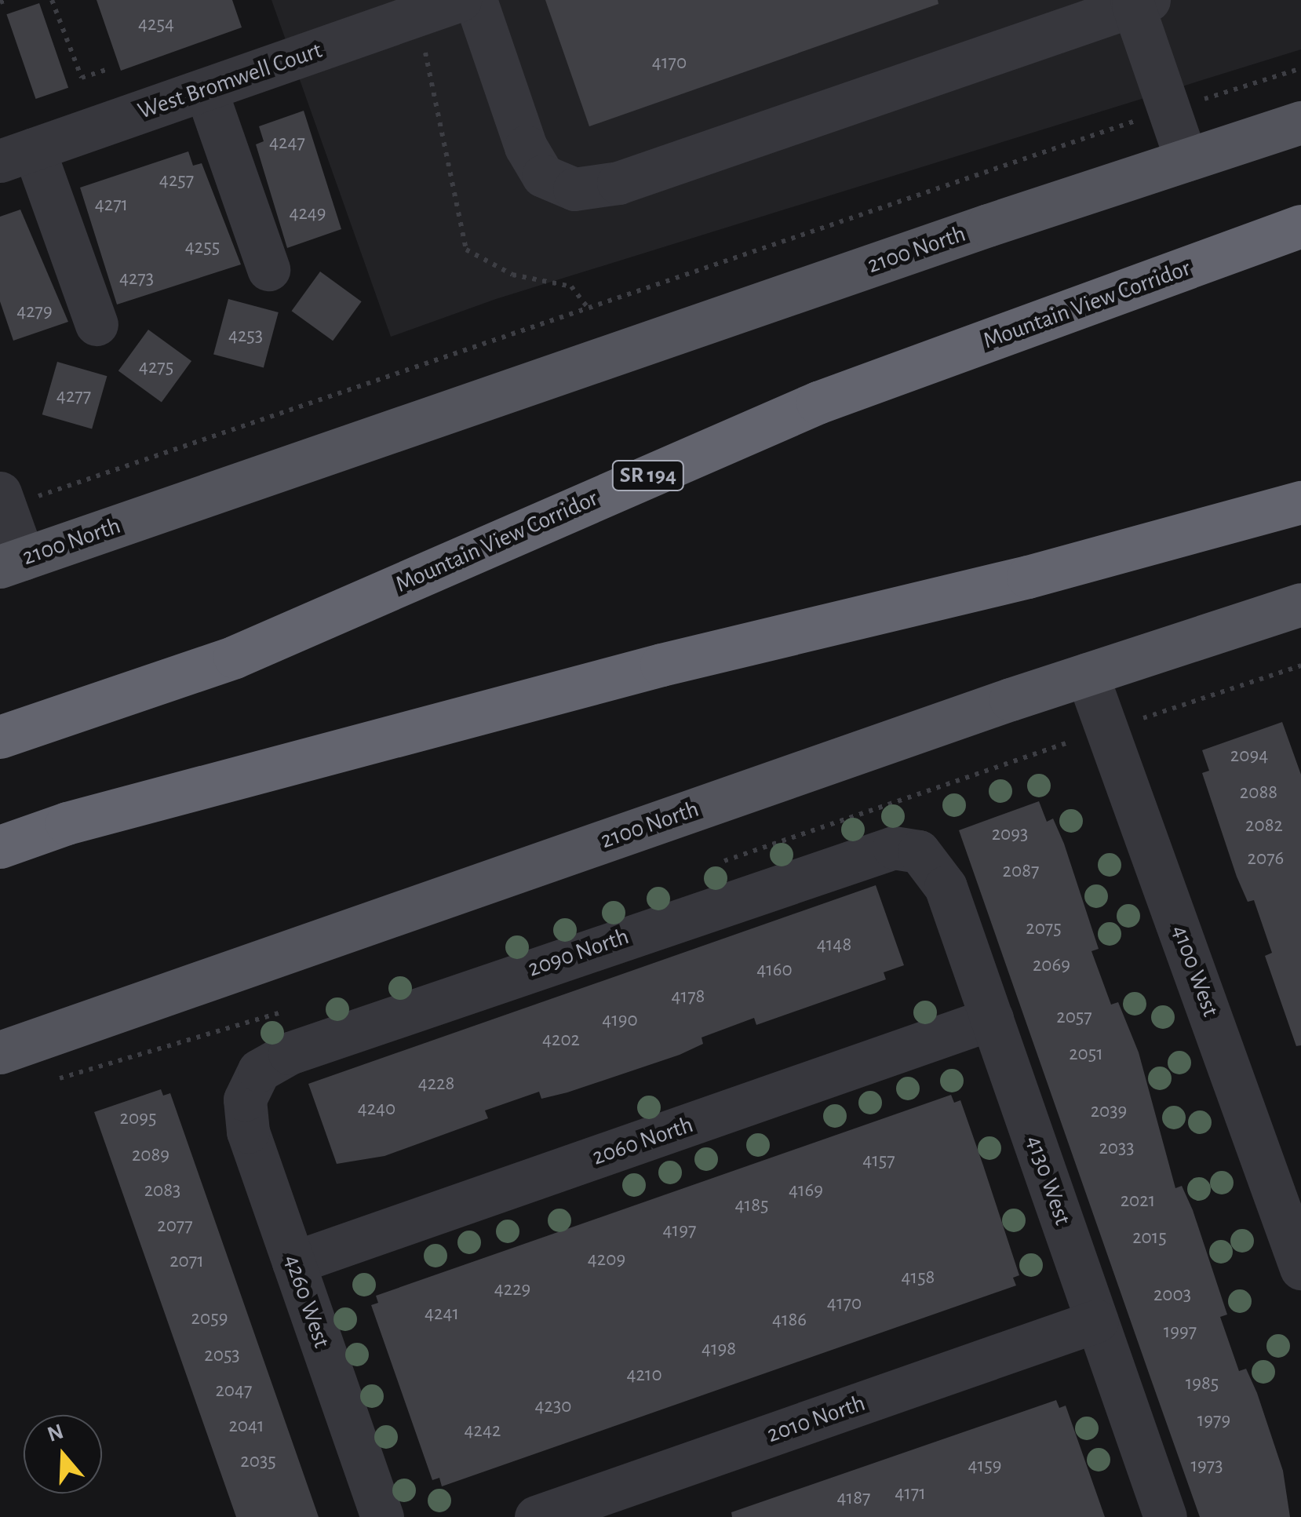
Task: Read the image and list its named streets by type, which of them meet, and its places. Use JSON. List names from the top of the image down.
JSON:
{
  "streets": {
    "highway": ["Mountain View Corridor", "SR 194"],
    "main road": ["2100 North"],
    "street": [
      "West Bromwell Court",
      "2090 North",
      "4100 West",
      "2060 North",
      "4130 West",
      "4260 West",
      "2010 North"
    ]
  },
  "crossings": [
    ["2100 North", "4100 West"],
    ["2090 North", "4130 West"],
    ["2090 North", "4260 West"],
    ["2060 North", "4130 West"],
    ["2060 North", "4260 West"],
    ["4130 West", "2010 North"]
  ],
  "house_numbers": [
    "4254",
    "4170",
    "4247",
    "4257",
    "4271",
    "4249",
    "4255",
    "4273",
    "4279",
    "4253",
    "4275",
    "4277",
    "2094",
    "2088",
    "2082",
    "2093",
    "2076",
    "2087",
    "2075",
    "4148",
    "2069",
    "4160",
    "4178",
    "2057",
    "4190",
    "4202",
    "2051",
    "4228",
    "4240",
    "2039",
    "2095",
    "2033",
    "2089",
    "4157",
    "2083",
    "4169",
    "2021",
    "4185",
    "2077",
    "4197",
    "2015",
    "4209",
    "2071",
    "4158",
    "4229",
    "2003",
    "4170",
    "4241",
    "2059",
    "4186",
    "1997",
    "4198",
    "2053",
    "4210",
    "1985",
    "2047",
    "4230",
    "1979",
    "2041",
    "4242",
    "2035",
    "4159",
    "1973",
    "4171",
    "4187"
  ],
  "north": "top"
}
